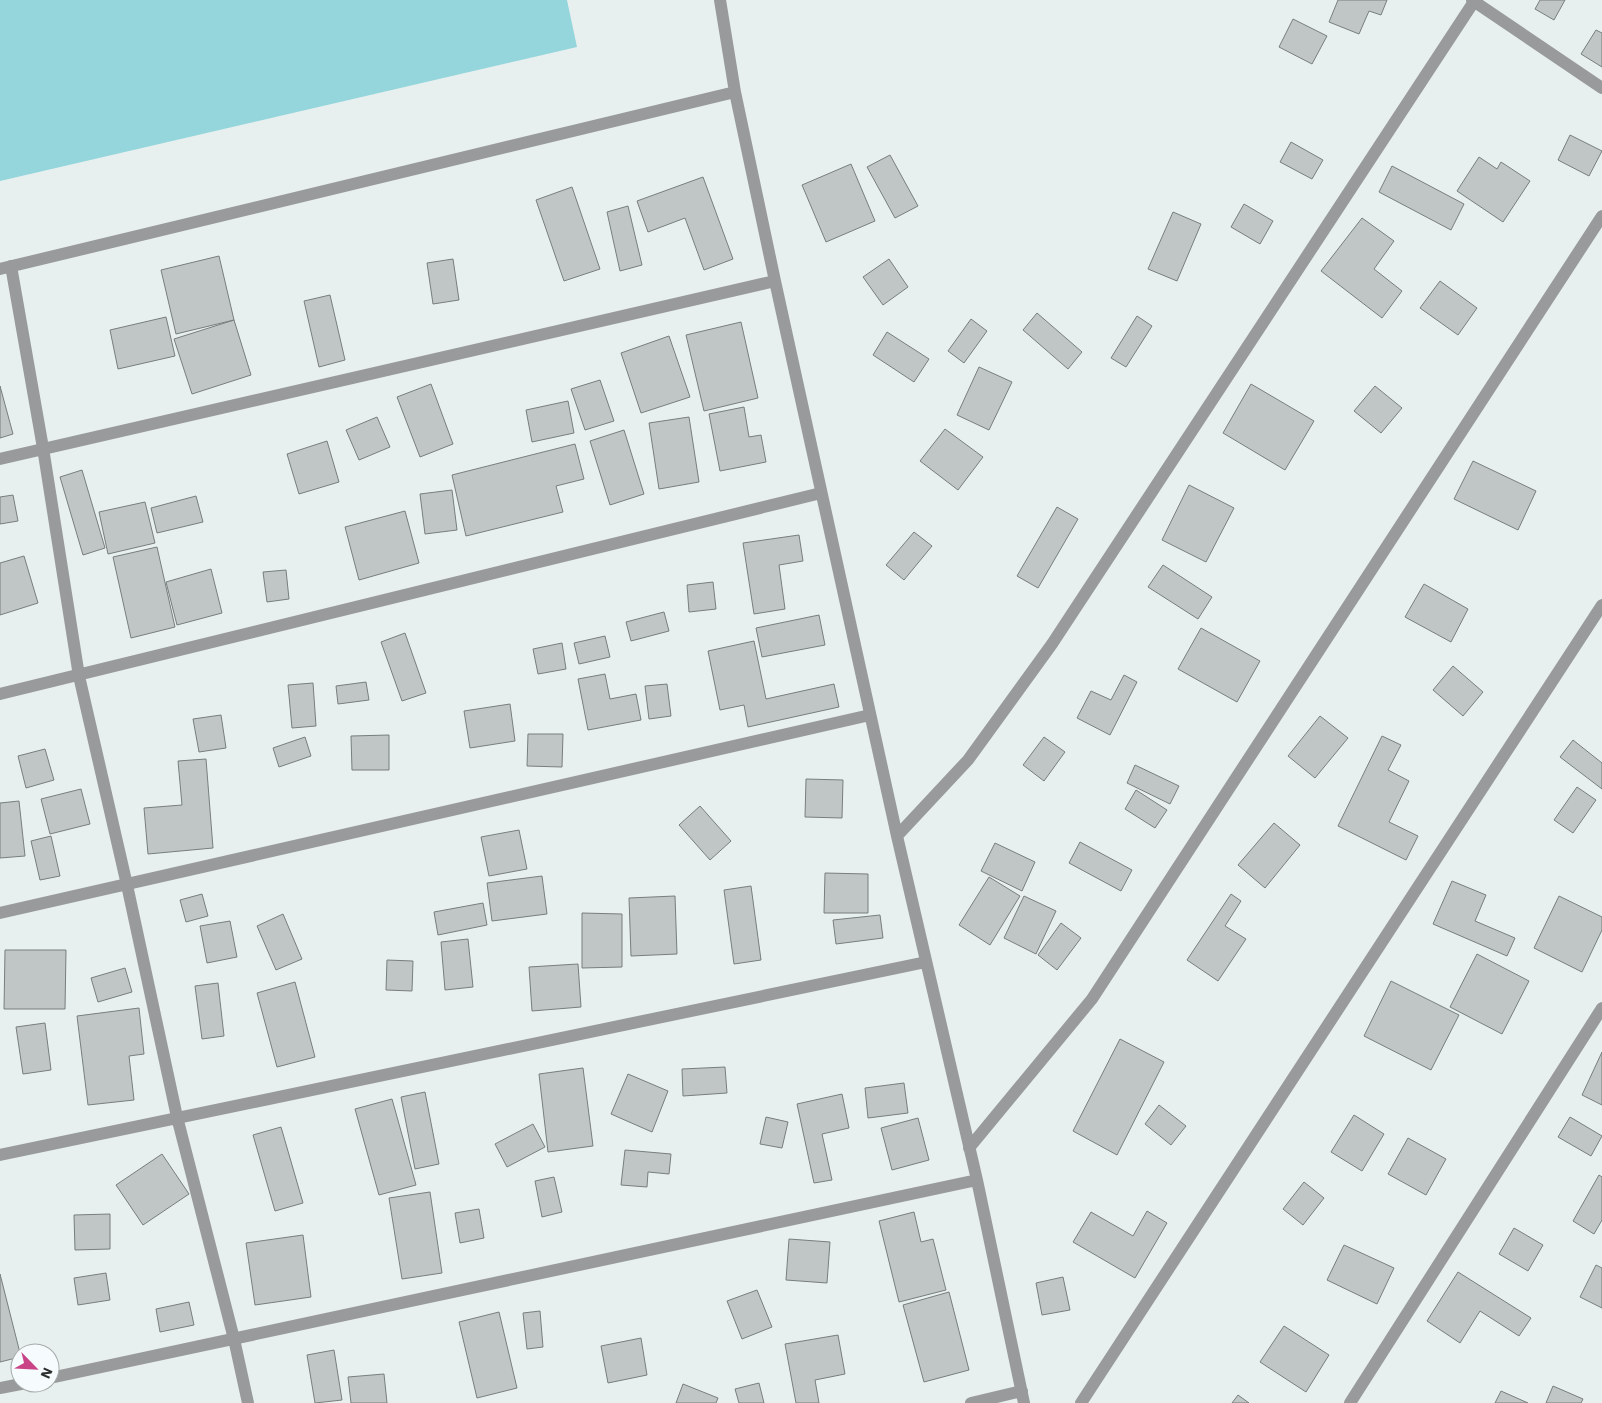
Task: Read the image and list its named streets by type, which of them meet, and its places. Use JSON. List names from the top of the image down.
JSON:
{
  "north": "bottom right"
}
